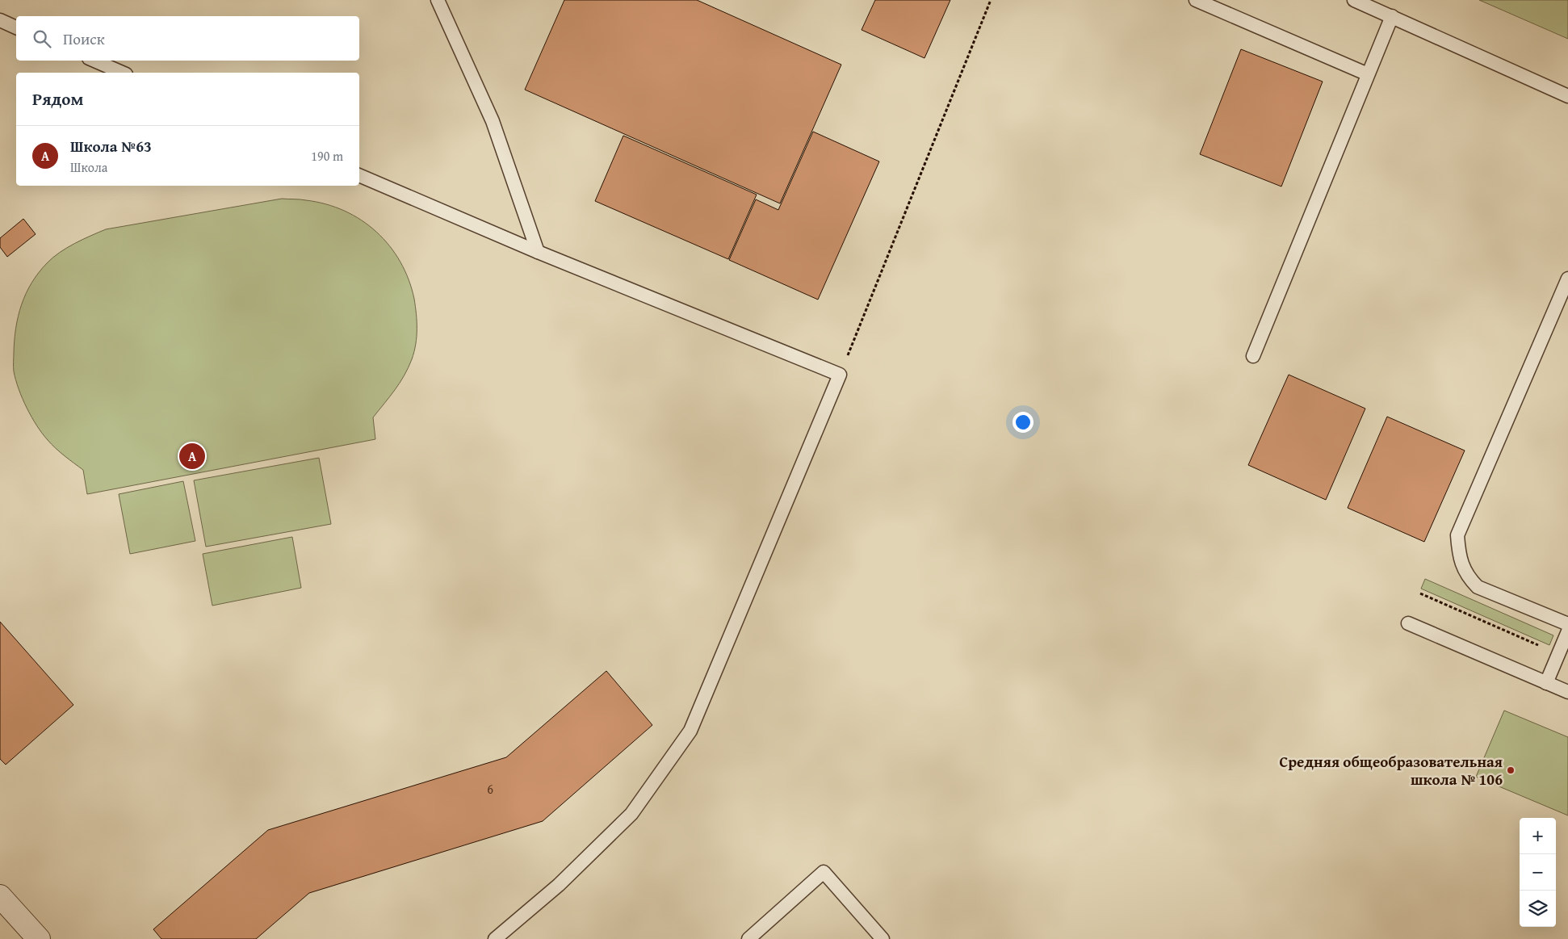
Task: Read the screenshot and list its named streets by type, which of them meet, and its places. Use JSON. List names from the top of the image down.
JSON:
{
  "places": ["Средняя общеобразовательная школа № 106"],
  "house_numbers": ["6"],
  "page": {
    "search": "Поиск",
    "heading": "Рядом",
    "list": [
      {
        "mark": "A",
        "name": "Школа №63",
        "note": "Школа",
        "value": "190 m"
      }
    ],
    "pins": "A",
    "map_buttons": ["+", "−"]
  }
}
